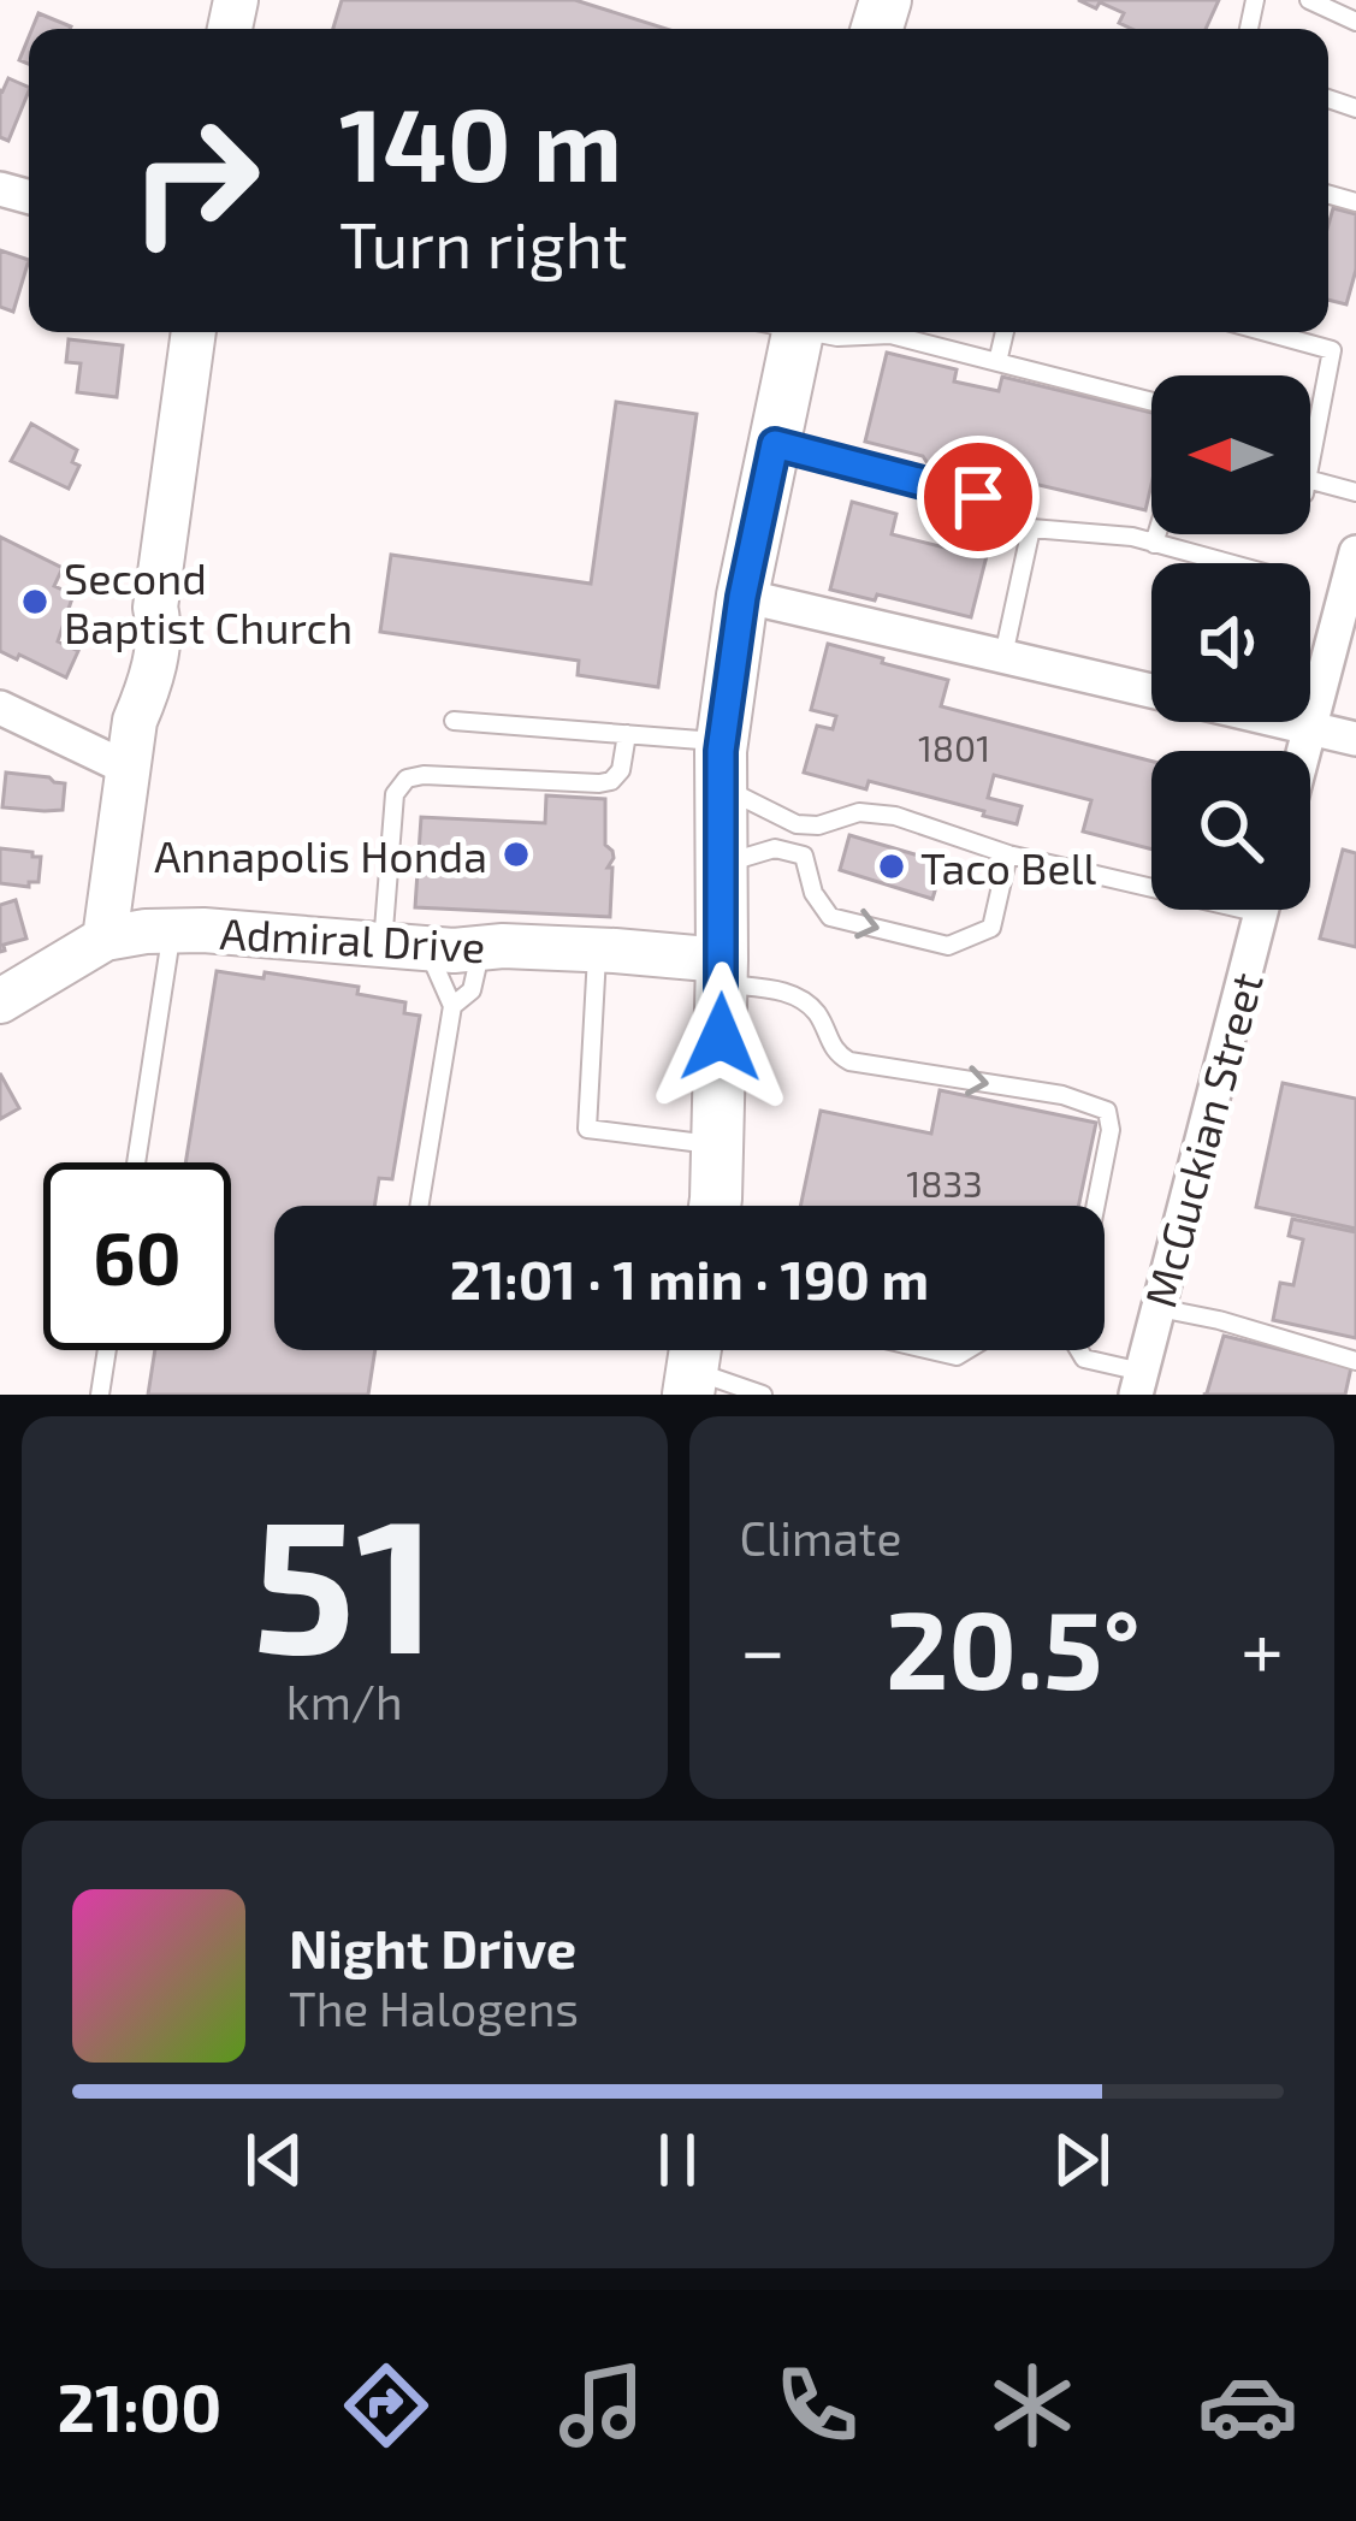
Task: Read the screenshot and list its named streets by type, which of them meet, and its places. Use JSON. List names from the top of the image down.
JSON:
{
  "streets": {
    "street": ["Admiral Drive", "McGuckian Street"]
  },
  "places": ["Second Baptist Church", "Annapolis Honda", "Taco Bell"],
  "house_numbers": ["1801", "1833"],
  "north": "left",
  "page": {
    "turn": ["140 m", "Turn right"],
    "limit": "60",
    "trip": "21:01 · 1 min · 190 m",
    "tile": [
      ["51", "km/h"],
      "Climate"
    ],
    "heat": ["−", "20.5°", "+"],
    "song": ["Night Drive", "The Halogens"],
    "tabs": "21:00"
  }
}
